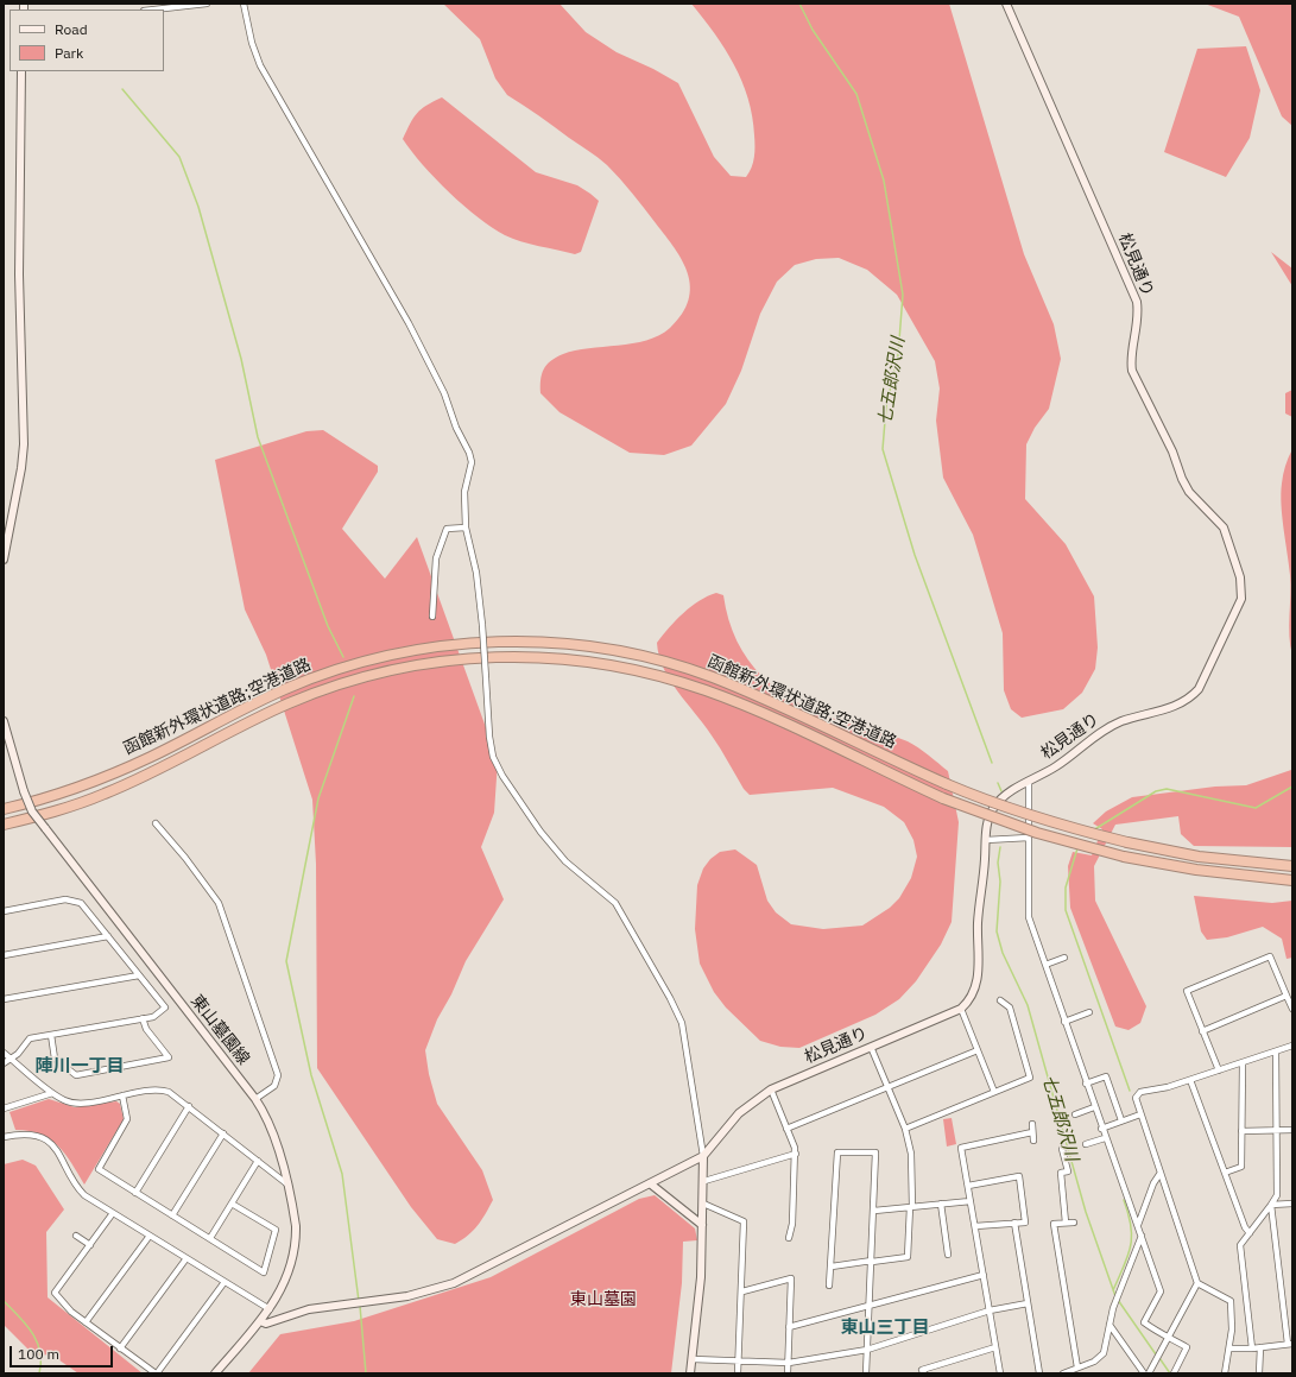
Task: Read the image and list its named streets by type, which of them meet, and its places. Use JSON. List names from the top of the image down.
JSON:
{
  "streets": {
    "highway": ["函館新外環状道路;空港道路"],
    "street": ["松見通り", "東山墓園線"]
  },
  "districts": ["陣川一丁目", "東山三丁目"],
  "water": ["七五郎沢川"],
  "parks": ["東山墓園"],
  "legend": ["Road", "Park"],
  "scale_bar": "100 m"
}
